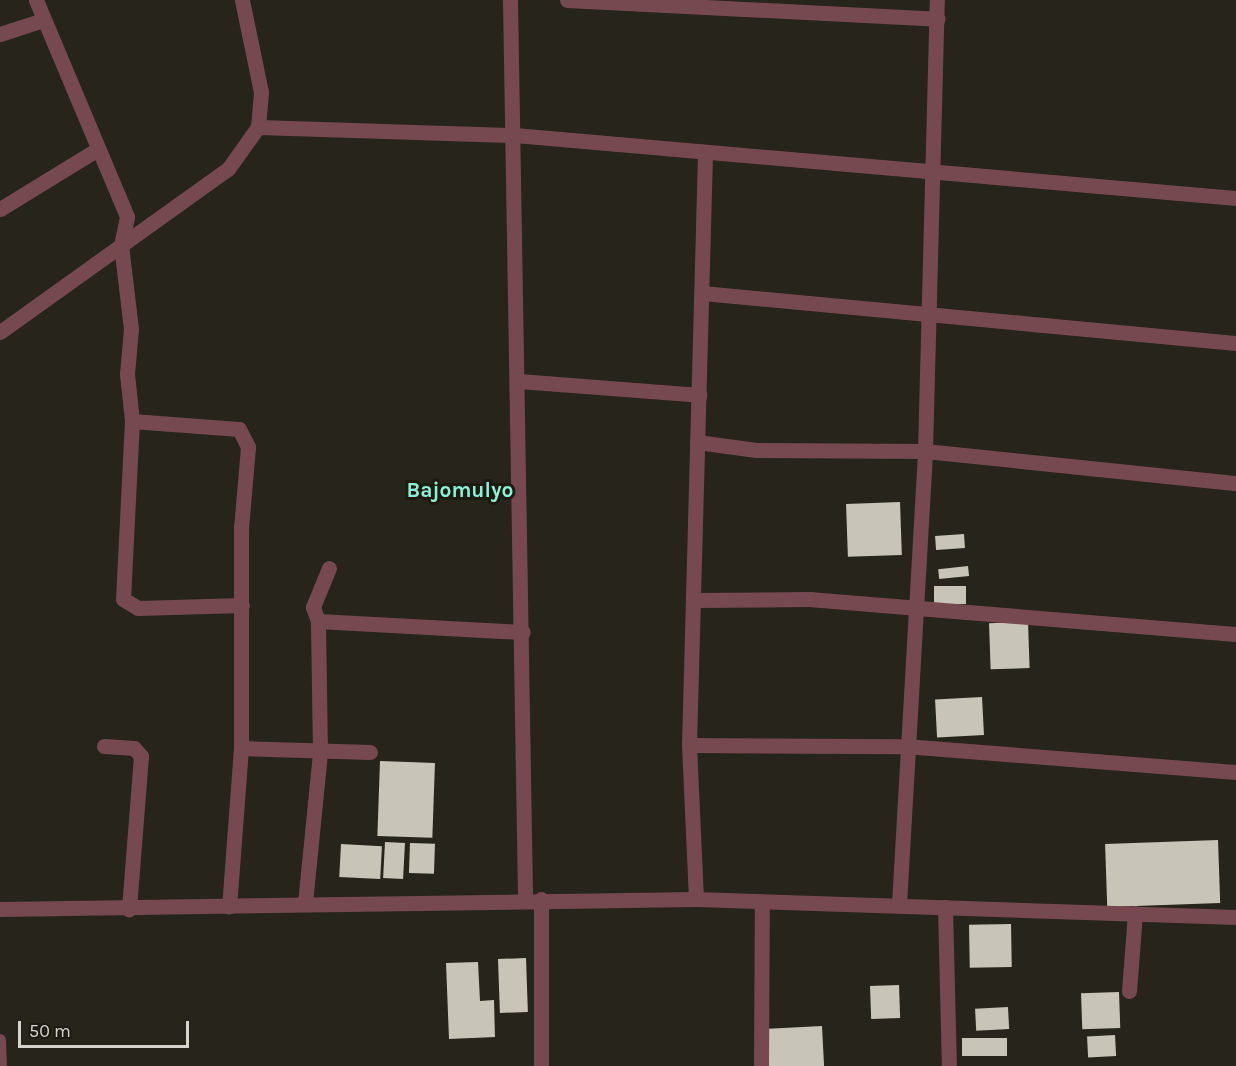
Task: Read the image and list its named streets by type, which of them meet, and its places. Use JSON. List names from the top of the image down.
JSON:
{
  "districts": ["Bajomulyo"],
  "scale_bar": "50 m"
}
